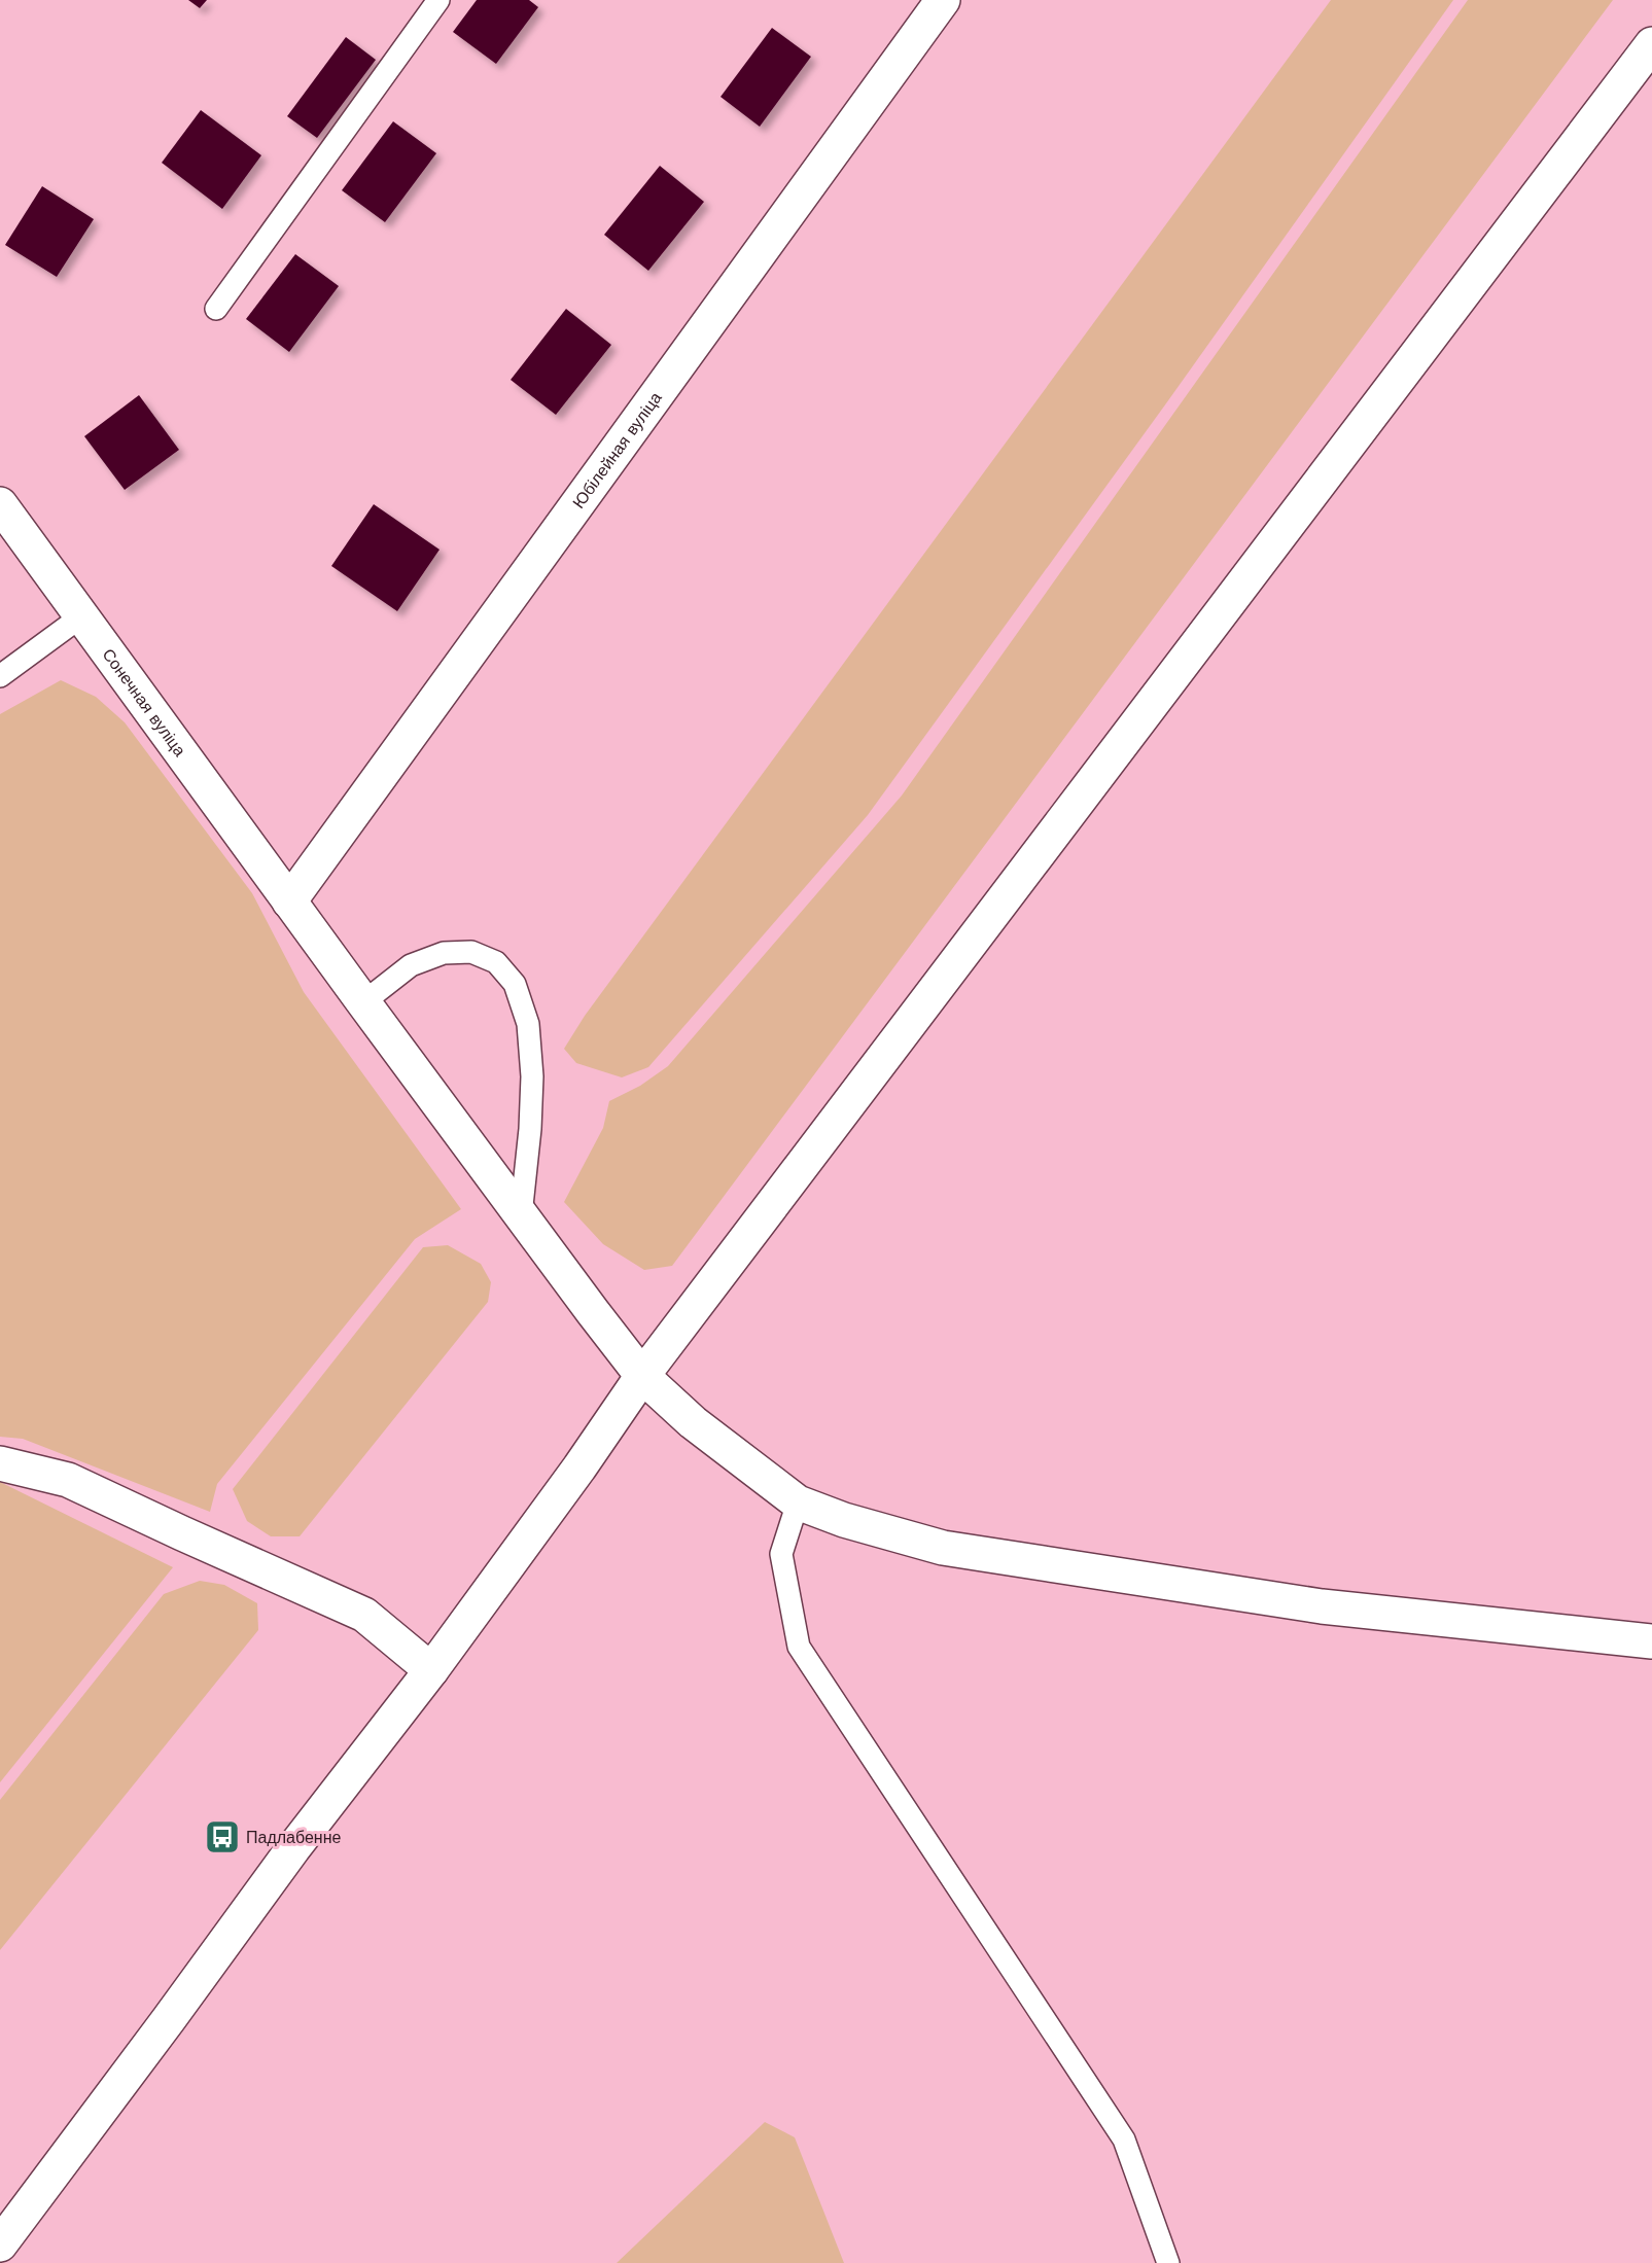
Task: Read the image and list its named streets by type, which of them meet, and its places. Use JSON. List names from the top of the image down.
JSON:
{
  "streets": {
    "street": ["Юбілейная вуліца", "Сонечная вуліца"]
  },
  "crossings": [
    ["Юбілейная вуліца", "Сонечная вуліца"]
  ],
  "places": {
    "bus stop": ["Падлабенне"]
  }
}
